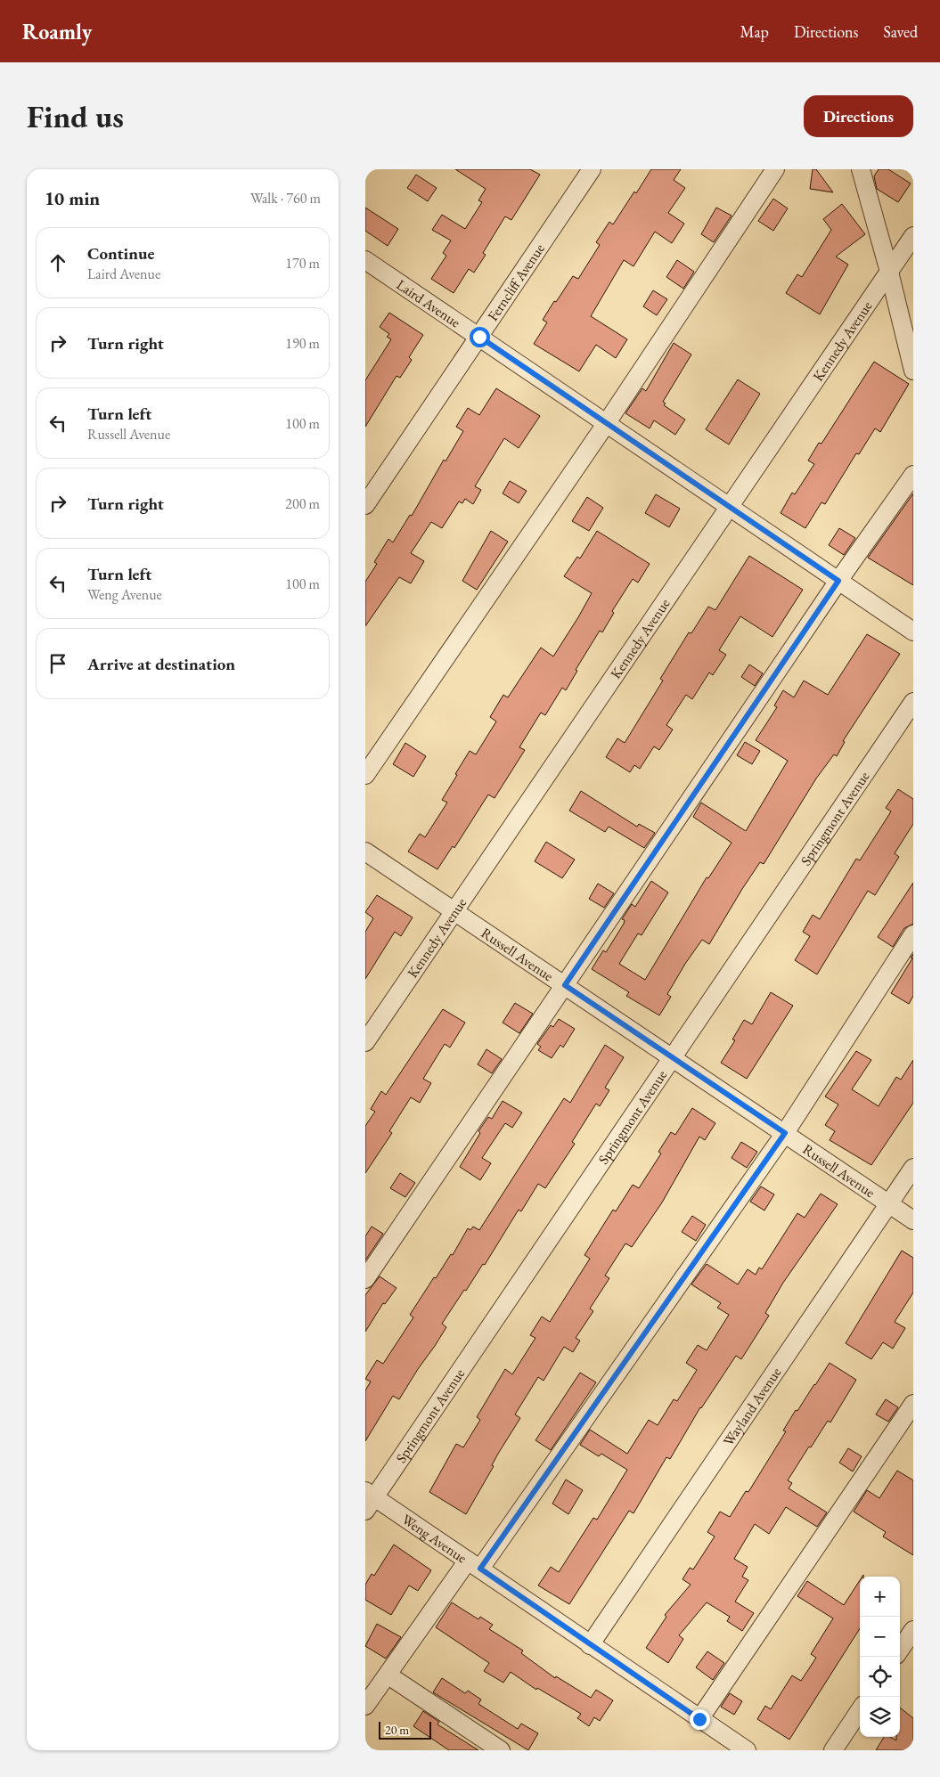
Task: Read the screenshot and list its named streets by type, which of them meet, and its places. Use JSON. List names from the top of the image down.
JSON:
{
  "streets": {
    "street": [
      "Ferncliff Avenue",
      "Laird Avenue",
      "Kennedy Avenue",
      "Springmont Avenue",
      "Russell Avenue",
      "Wayland Avenue",
      "Weng Avenue"
    ]
  },
  "crossings": [
    ["Ferncliff Avenue", "Laird Avenue"],
    ["Laird Avenue", "Kennedy Avenue"],
    ["Kennedy Avenue", "Russell Avenue"],
    ["Springmont Avenue", "Russell Avenue"],
    ["Springmont Avenue", "Weng Avenue"],
    ["Russell Avenue", "Wayland Avenue"],
    ["Wayland Avenue", "Weng Avenue"]
  ],
  "scale_bar": "20 m",
  "page": {
    "header": "Roamly",
    "nav": ["Map", "Directions", "Saved"],
    "buttons": "Directions",
    "title": "Find us",
    "heading": ["10 min", "Walk · 760 m"],
    "list": [
      ["Continue", "Laird Avenue", "170 m"],
      ["Turn right", "190 m"],
      ["Turn left", "Russell Avenue", "100 m"],
      ["Turn right", "200 m"],
      ["Turn left", "Weng Avenue", "100 m"],
      "Arrive at destination"
    ],
    "map_buttons": ["+", "−"],
    "scale": "20 m"
  }
}
